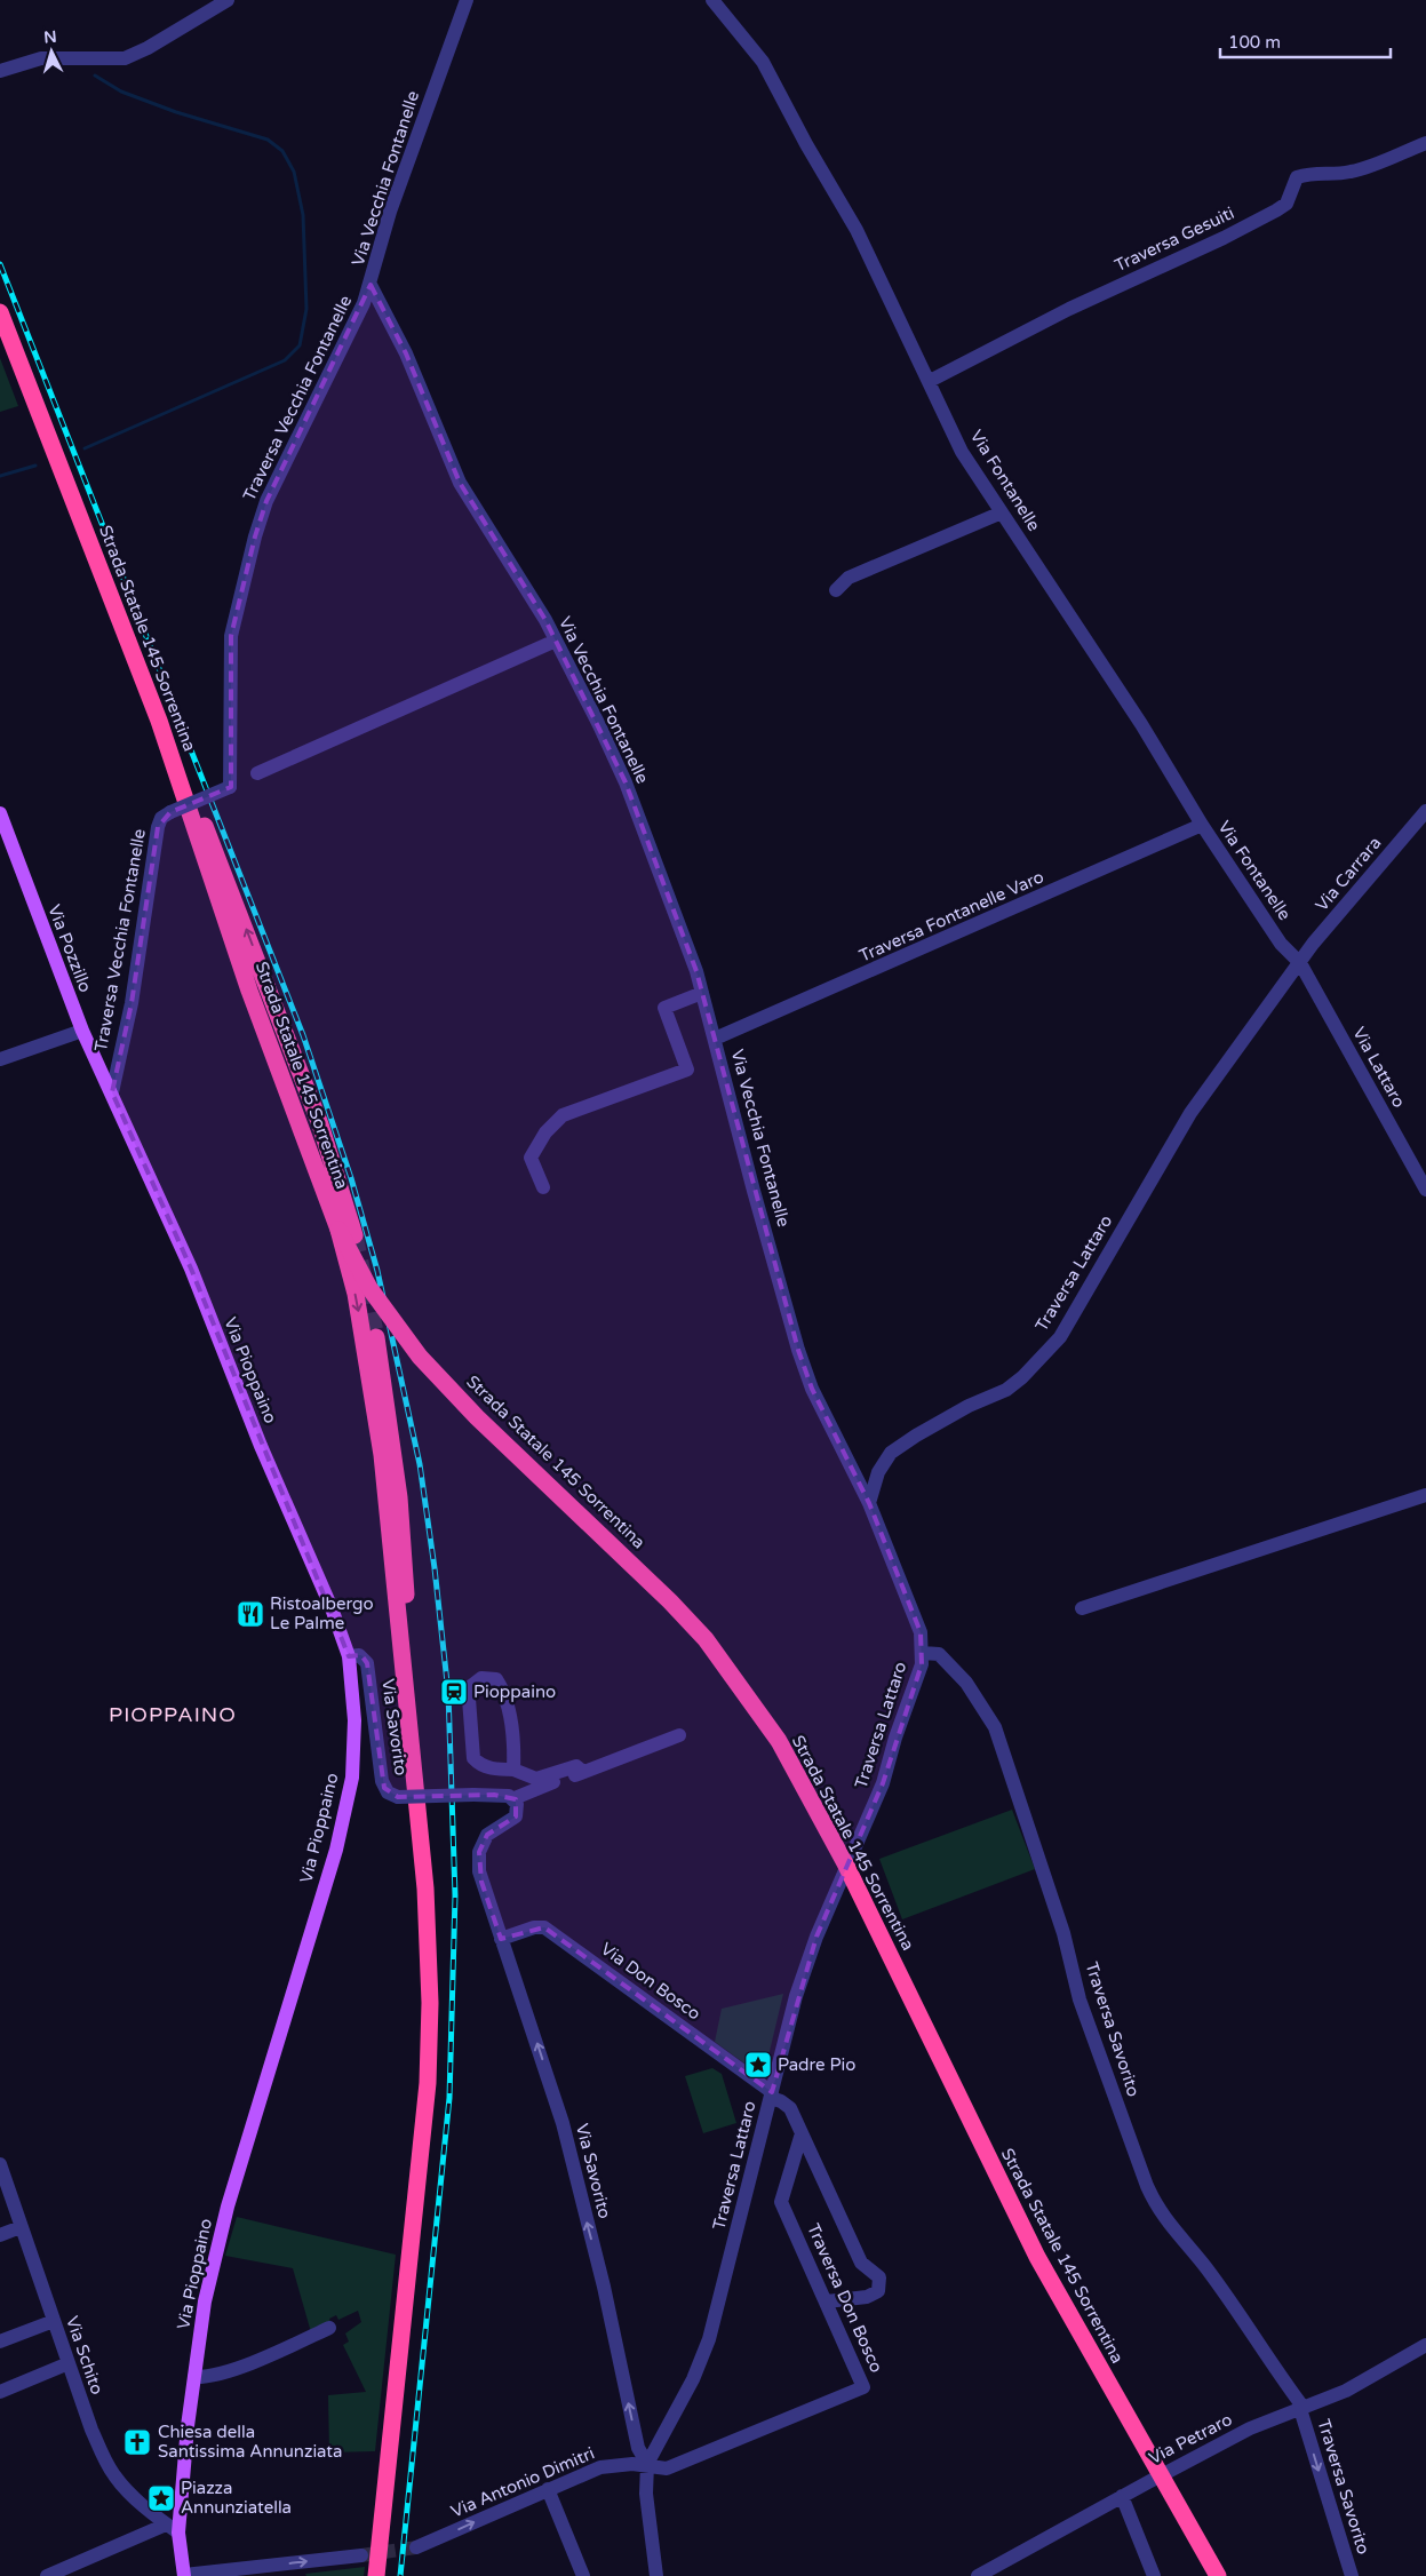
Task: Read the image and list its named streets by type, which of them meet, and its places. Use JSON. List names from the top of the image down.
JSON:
{
  "streets": {
    "highway": ["Strada Statale 145 Sorrentina"],
    "main road": ["Via Pozzillo", "Via Pioppaino"],
    "street": [
      "Via Vecchia Fontanelle",
      "Traversa Gesuiti",
      "Traversa Vecchia Fontanelle",
      "Via Fontanelle",
      "Via Carrara",
      "Traversa Fontanelle Varo",
      "Via Lattaro",
      "Traversa Lattaro",
      "Via Savorito",
      "Via Don Bosco",
      "Traversa Savorito",
      "Traversa Don Bosco",
      "Via Schito",
      "Via Petraro",
      "Via Antonio Dimitri"
    ]
  },
  "crossings": [
    ["Via Vecchia Fontanelle", "Traversa Vecchia Fontanelle"],
    ["Via Vecchia Fontanelle", "Traversa Fontanelle Varo"],
    ["Via Vecchia Fontanelle", "Traversa Lattaro"],
    ["Traversa Gesuiti", "Via Fontanelle"],
    ["Traversa Vecchia Fontanelle", "Via Pozzillo"],
    ["Traversa Vecchia Fontanelle", "Via Pioppaino"],
    ["Via Fontanelle", "Via Carrara"],
    ["Via Fontanelle", "Traversa Fontanelle Varo"],
    ["Via Fontanelle", "Via Lattaro"],
    ["Via Fontanelle", "Traversa Lattaro"],
    ["Via Carrara", "Via Lattaro"],
    ["Via Carrara", "Traversa Lattaro"],
    ["Via Pozzillo", "Via Pioppaino"],
    ["Via Lattaro", "Traversa Lattaro"],
    ["Traversa Lattaro", "Via Savorito"],
    ["Traversa Lattaro", "Via Don Bosco"],
    ["Traversa Lattaro", "Traversa Savorito"],
    ["Traversa Lattaro", "Traversa Don Bosco"],
    ["Traversa Lattaro", "Via Antonio Dimitri"],
    ["Via Pioppaino", "Via Savorito"],
    ["Via Pioppaino", "Via Schito"],
    ["Via Savorito", "Via Don Bosco"],
    ["Via Savorito", "Traversa Don Bosco"],
    ["Via Savorito", "Via Antonio Dimitri"],
    ["Via Don Bosco", "Traversa Don Bosco"],
    ["Traversa Savorito", "Via Petraro"],
    ["Traversa Don Bosco", "Via Antonio Dimitri"]
  ],
  "one_way": ["Via Savorito", "Via Antonio Dimitri"],
  "districts": ["PIOPPAINO"],
  "places": {
    "restaurant": ["Ristoalbergo Le Palme"],
    "station": ["Pioppaino"],
    "place": ["Padre Pio", "Piazza Annunziatella"],
    "church": ["Chiesa della Santissima Annunziata"]
  },
  "scale_bar": "100 m",
  "north": "top"
}
